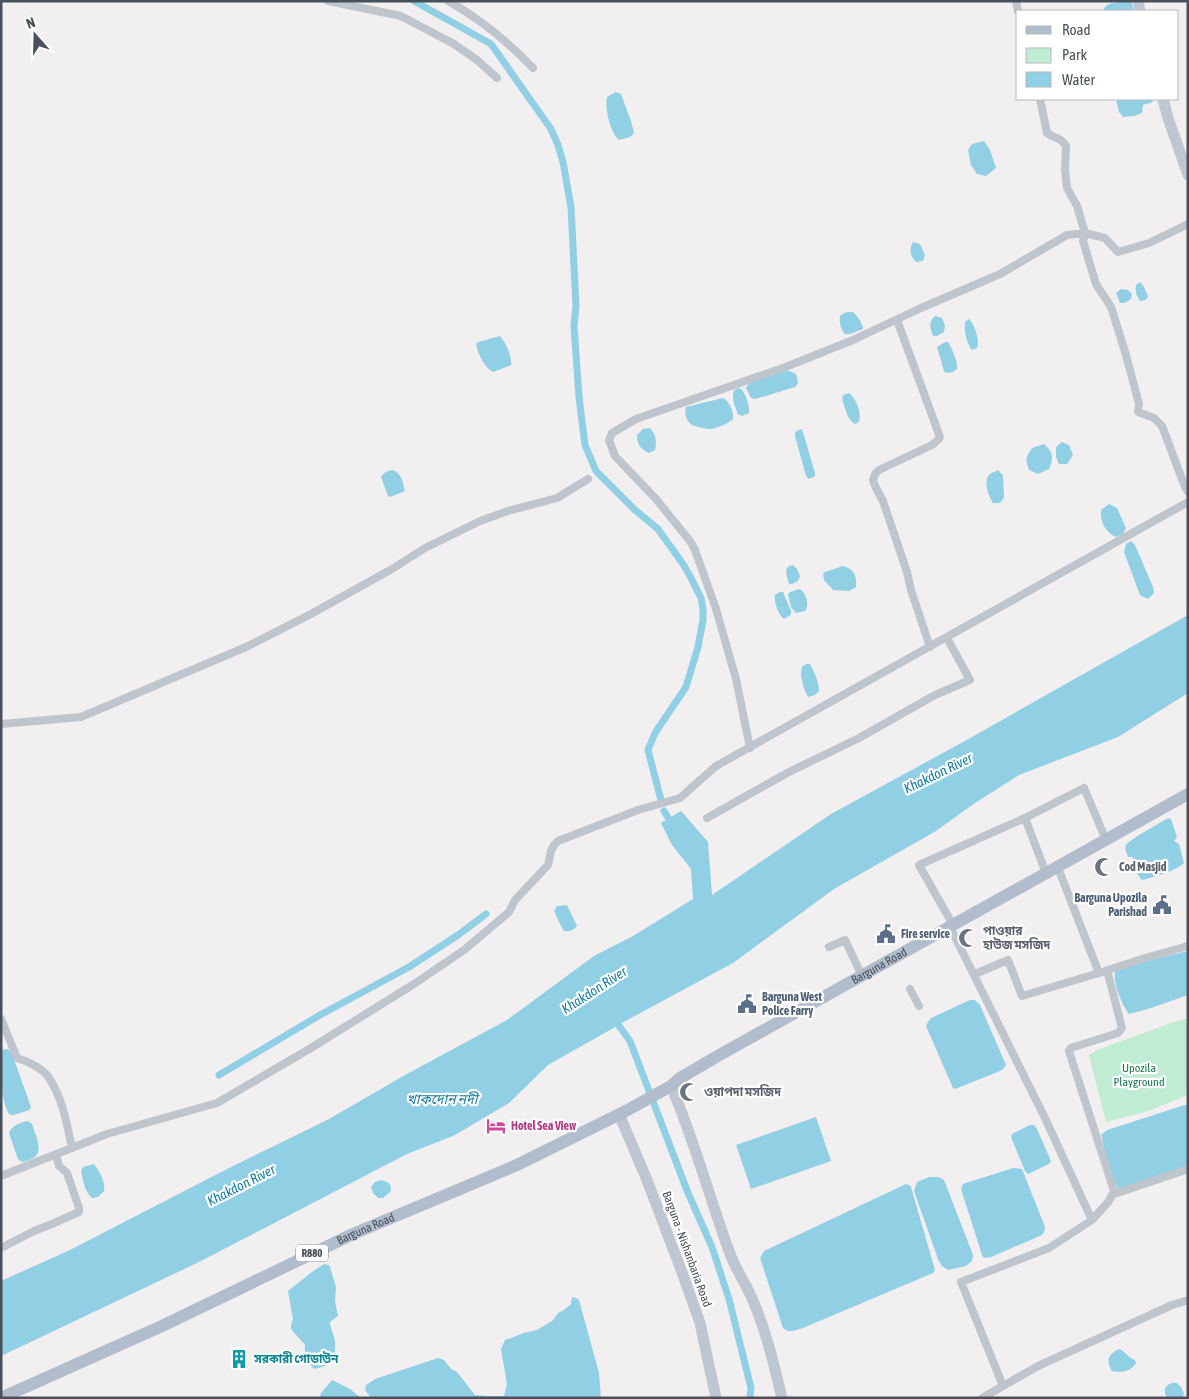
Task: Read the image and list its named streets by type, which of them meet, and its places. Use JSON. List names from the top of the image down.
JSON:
{
  "streets": {
    "main road": ["Barguna Road", "R880"],
    "street": ["Barguna - Nishanbaria Road"]
  },
  "crossings": [
    ["Barguna Road", "Barguna - Nishanbaria Road"]
  ],
  "water": ["Khakdon River", "খাকদোন নদী"],
  "parks": ["Upozila Playground"],
  "places": {
    "mosque": ["Cod Masjid", "পাওয়ার হাউজ মসজিদ", "ওয়াপদা মসজিদ"],
    "public building": ["Barguna Upozila Parishad", "Fire service", "Barguna West Police Farry"],
    "hotel": ["Hotel Sea View"],
    "building": ["সরকারী গোডাউন"]
  },
  "legend": ["Road", "Park", "Water"],
  "north": "top"
}
